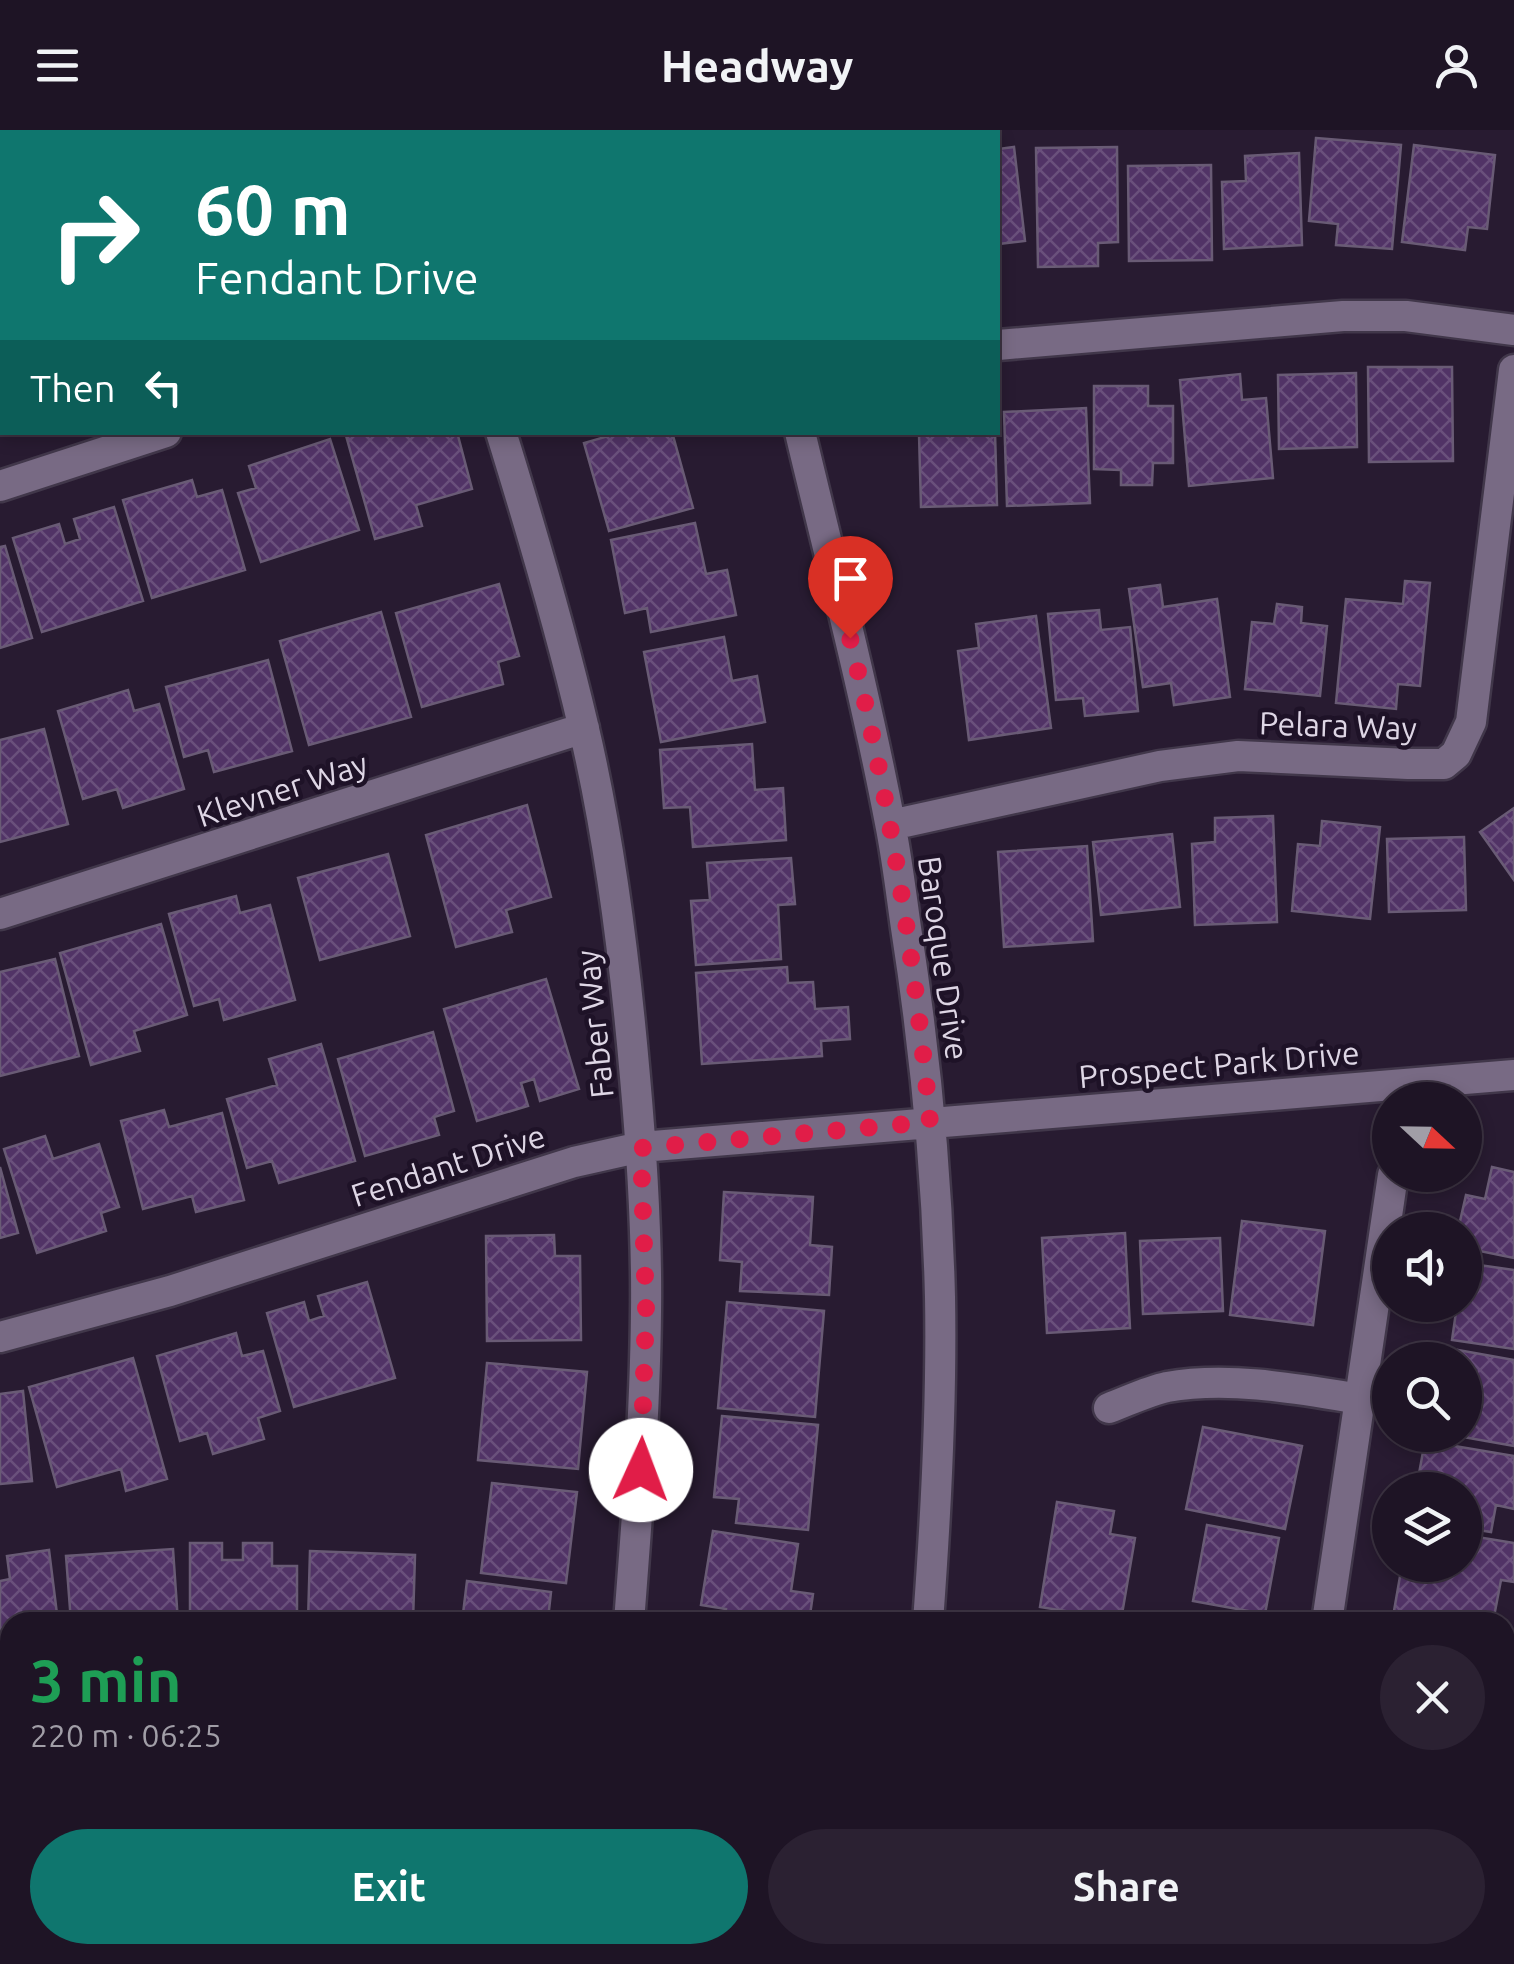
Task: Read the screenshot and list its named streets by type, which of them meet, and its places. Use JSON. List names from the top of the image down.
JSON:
{
  "streets": {
    "street": [
      "Pelara Way",
      "Klevner Way",
      "Baroque Drive",
      "Faber Way",
      "Prospect Park Drive",
      "Fendant Drive"
    ]
  },
  "crossings": [
    ["Pelara Way", "Baroque Drive"],
    ["Klevner Way", "Faber Way"],
    ["Baroque Drive", "Prospect Park Drive"],
    ["Baroque Drive", "Fendant Drive"],
    ["Faber Way", "Fendant Drive"],
    ["Prospect Park Drive", "Fendant Drive"]
  ],
  "north": "right",
  "page": {
    "header": "Headway",
    "turn": ["60 m", "Fendant Drive"],
    "then": "Then",
    "heading": ["3 min", "220 m · 06:25"],
    "buttons": ["Exit", "Share"]
  }
}
